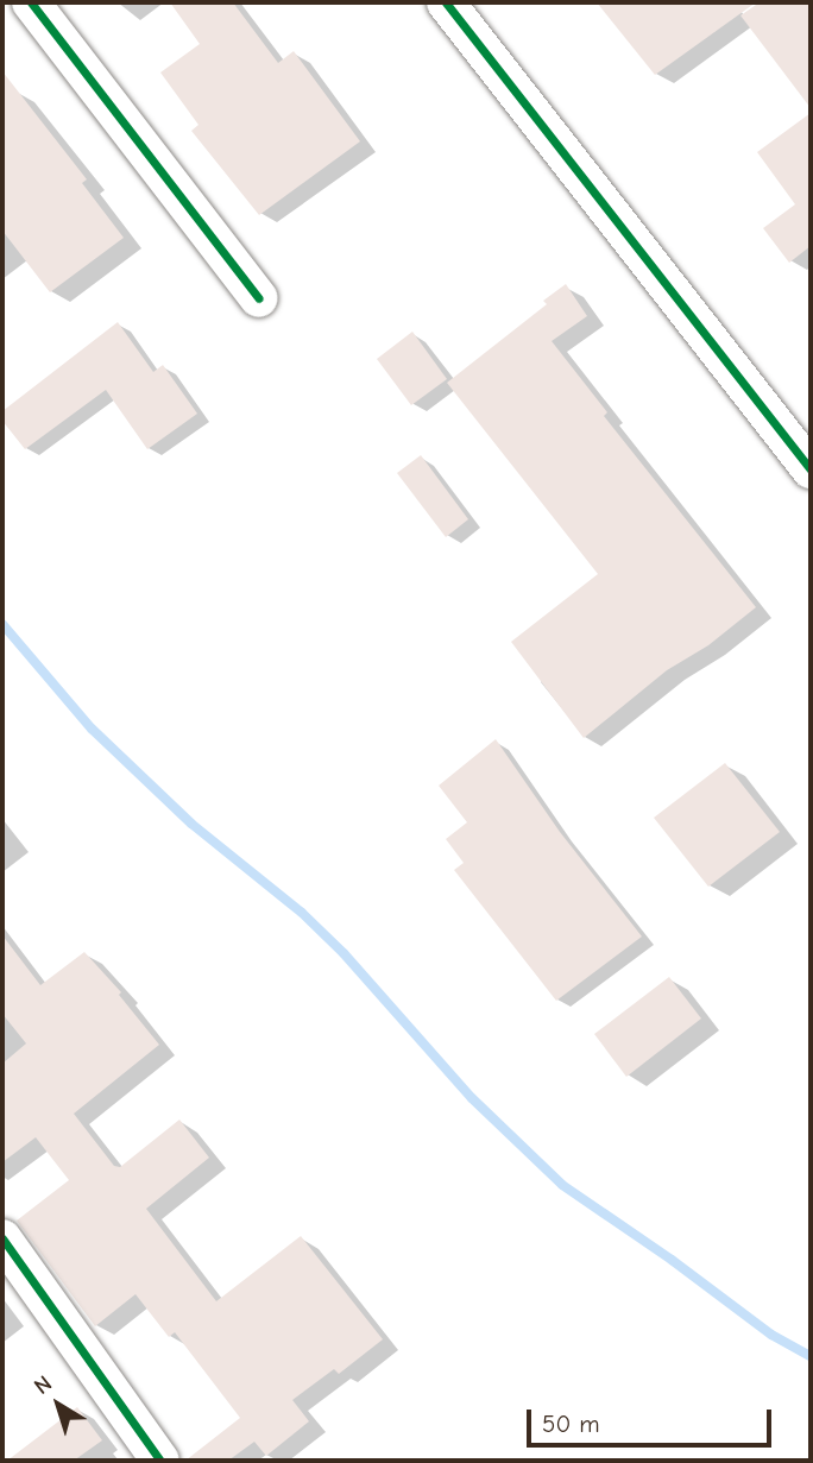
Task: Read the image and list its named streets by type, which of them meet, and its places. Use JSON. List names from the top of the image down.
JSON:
{
  "scale_bar": "50 m",
  "north": "top left"
}
